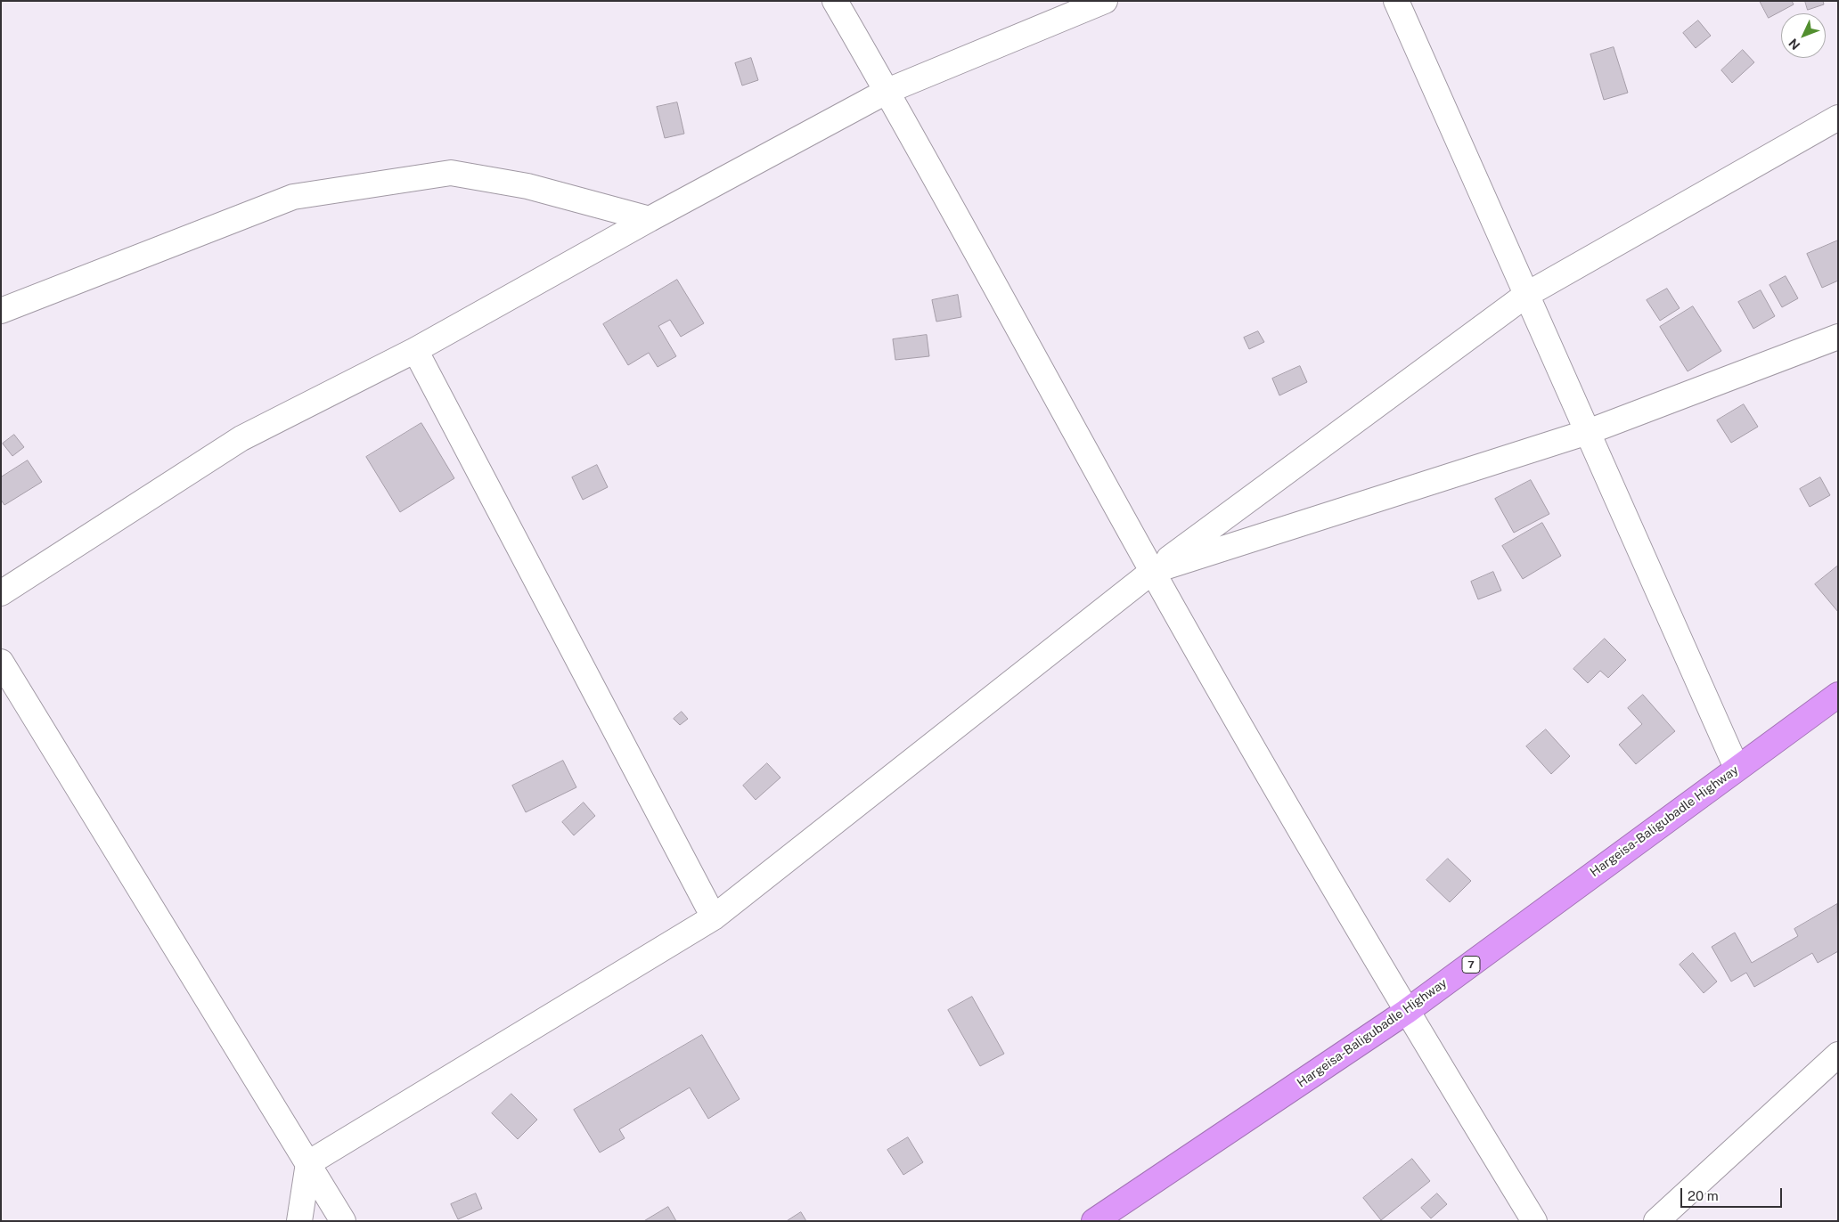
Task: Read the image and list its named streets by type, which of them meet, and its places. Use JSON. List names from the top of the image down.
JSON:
{
  "streets": {
    "highway": ["Hargeisa-Baligubadle Highway", "7"]
  },
  "scale_bar": "20 m",
  "north": "bottom left"
}
